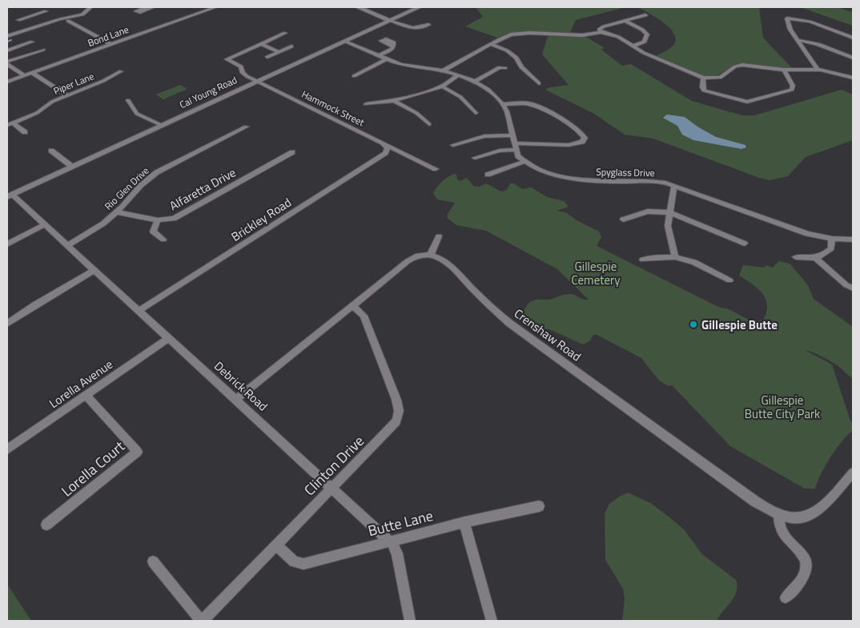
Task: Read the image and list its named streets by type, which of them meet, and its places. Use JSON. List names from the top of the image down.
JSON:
{
  "streets": {
    "main road": ["Cal Young Road"],
    "street": [
      "Bond Lane",
      "Piper Lane",
      "Hammock Street",
      "Spyglass Drive",
      "Rio Glen Drive",
      "Alfaretta Drive",
      "Brickley Road",
      "Crenshaw Road",
      "Lorella Avenue",
      "Debrick Road",
      "Clinton Drive",
      "Lorella Court",
      "Butte Lane"
    ]
  },
  "crossings": [
    ["Cal Young Road", "Hammock Street"],
    ["Cal Young Road", "Spyglass Drive"],
    ["Cal Young Road", "Debrick Road"],
    ["Hammock Street", "Brickley Road"],
    ["Rio Glen Drive", "Alfaretta Drive"],
    ["Rio Glen Drive", "Debrick Road"],
    ["Brickley Road", "Debrick Road"],
    ["Lorella Avenue", "Debrick Road"],
    ["Lorella Avenue", "Lorella Court"],
    ["Debrick Road", "Clinton Drive"],
    ["Debrick Road", "Butte Lane"],
    ["Clinton Drive", "Butte Lane"]
  ],
  "parks": ["Gillespie Cemetery", "Gillespie Butte City Park"],
  "places": ["Gillespie Butte"]
}
